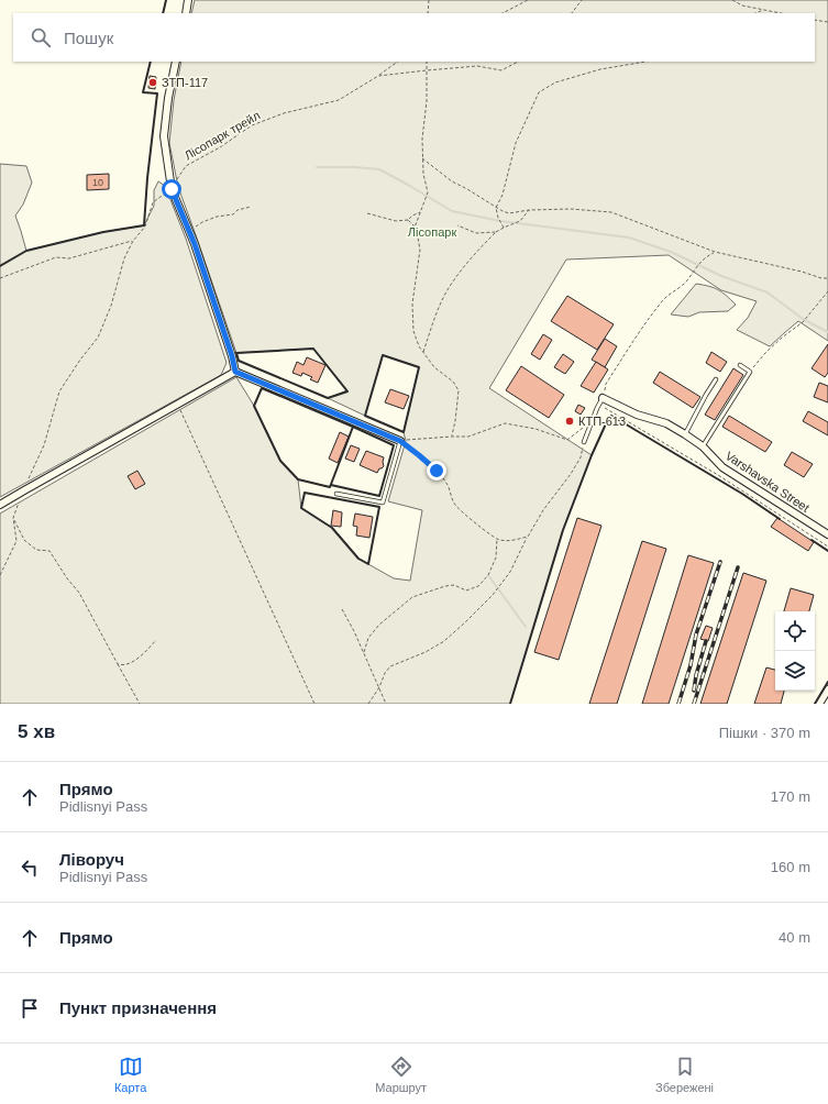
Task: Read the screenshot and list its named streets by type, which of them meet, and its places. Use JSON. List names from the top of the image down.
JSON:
{
  "streets": {
    "street": ["Varshavska Street"],
    "path": ["Лісопарк трейл"]
  },
  "parks": ["Лісопарк"],
  "places": ["ЗТП-117", "КТП-613"],
  "house_numbers": ["10"],
  "page": {
    "search": "Пошук",
    "heading": ["5 хв", "Пішки · 370 m"],
    "list": [
      ["Прямо", "Pidlisnyi Pass", "170 m"],
      ["Ліворуч", "Pidlisnyi Pass", "160 m"],
      ["Прямо", "40 m"],
      "Пункт призначення"
    ],
    "nav": ["Карта", "Маршрут", "Збережені"]
  }
}
